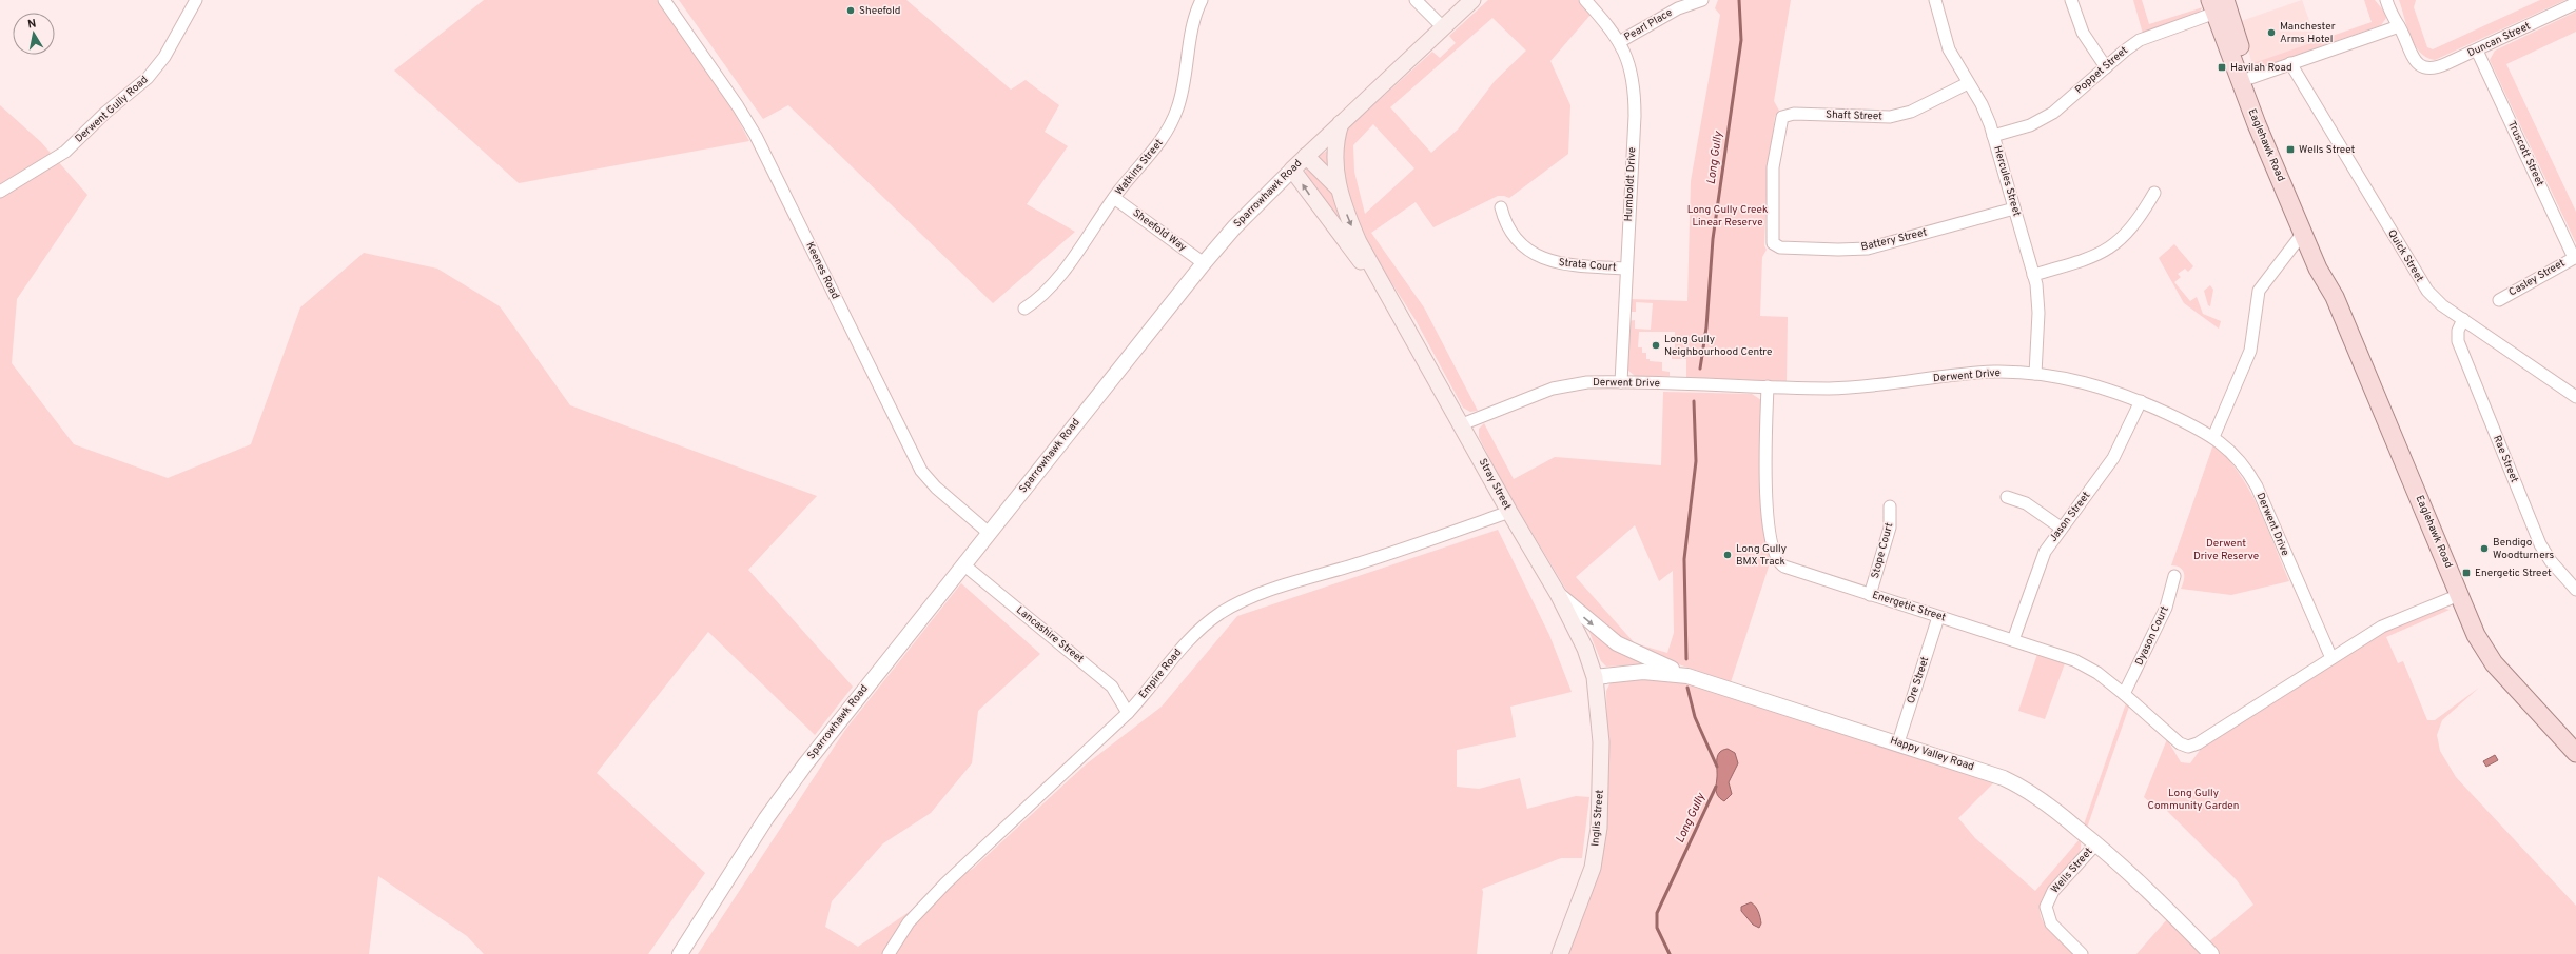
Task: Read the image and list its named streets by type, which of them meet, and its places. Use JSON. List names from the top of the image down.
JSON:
{
  "streets": {
    "main road": [
      "Eaglehawk Road",
      "Sparrowhawk Road",
      "Stray Street",
      "Inglis Street"
    ],
    "street": [
      "Pearl Place",
      "Duncan Street",
      "Poppet Street",
      "Derwent Gully Road",
      "Shaft Street",
      "Truscott Street",
      "Watkins Street",
      "Hercules Street",
      "Humboldt Drive",
      "Sheefold Way",
      "Battery Street",
      "Quick Street",
      "Strata Court",
      "Keenes Road",
      "Casley Street",
      "Derwent Drive",
      "Rae Street",
      "Jason Street",
      "Stope Court",
      "Energetic Street",
      "Lancashire Street",
      "Dyason Court",
      "Empire Road",
      "Ore Street",
      "Happy Valley Road",
      "Wells Street"
    ]
  },
  "crossings": [
    ["Pearl Place", "Humboldt Drive"],
    ["Duncan Street", "Truscott Street"],
    ["Poppet Street", "Eaglehawk Road"],
    ["Poppet Street", "Hercules Street"],
    ["Shaft Street", "Hercules Street"],
    ["Shaft Street", "Battery Street"],
    ["Eaglehawk Road", "Energetic Street"],
    ["Truscott Street", "Casley Street"],
    ["Watkins Street", "Sheefold Way"],
    ["Hercules Street", "Battery Street"],
    ["Hercules Street", "Derwent Drive"],
    ["Humboldt Drive", "Strata Court"],
    ["Humboldt Drive", "Derwent Drive"],
    ["Sparrowhawk Road", "Sheefold Way"],
    ["Sparrowhawk Road", "Keenes Road"],
    ["Sparrowhawk Road", "Stray Street"],
    ["Sparrowhawk Road", "Lancashire Street"],
    ["Quick Street", "Rae Street"],
    ["Derwent Drive", "Stray Street"],
    ["Derwent Drive", "Jason Street"],
    ["Derwent Drive", "Energetic Street"],
    ["Stray Street", "Empire Road"],
    ["Stray Street", "Happy Valley Road"],
    ["Stray Street", "Inglis Street"],
    ["Jason Street", "Energetic Street"],
    ["Stope Court", "Energetic Street"],
    ["Energetic Street", "Dyason Court"],
    ["Energetic Street", "Ore Street"],
    ["Lancashire Street", "Empire Road"],
    ["Ore Street", "Happy Valley Road"],
    ["Happy Valley Road", "Inglis Street"],
    ["Happy Valley Road", "Wells Street"]
  ],
  "water": ["Long Gully"],
  "parks": ["Long Gully Creek Linear Reserve", "Derwent Drive Reserve", "Long Gully Community Garden"],
  "places": {
    "other": [
      "Sheefold",
      "Manchester Arms Hotel",
      "Long Gully Neighbourhood Centre",
      "Bendigo Woodturners",
      "Long Gully BMX Track"
    ],
    "transit": ["Havilah Road", "Wells Street", "Energetic Street"]
  },
  "north": "top"
}
